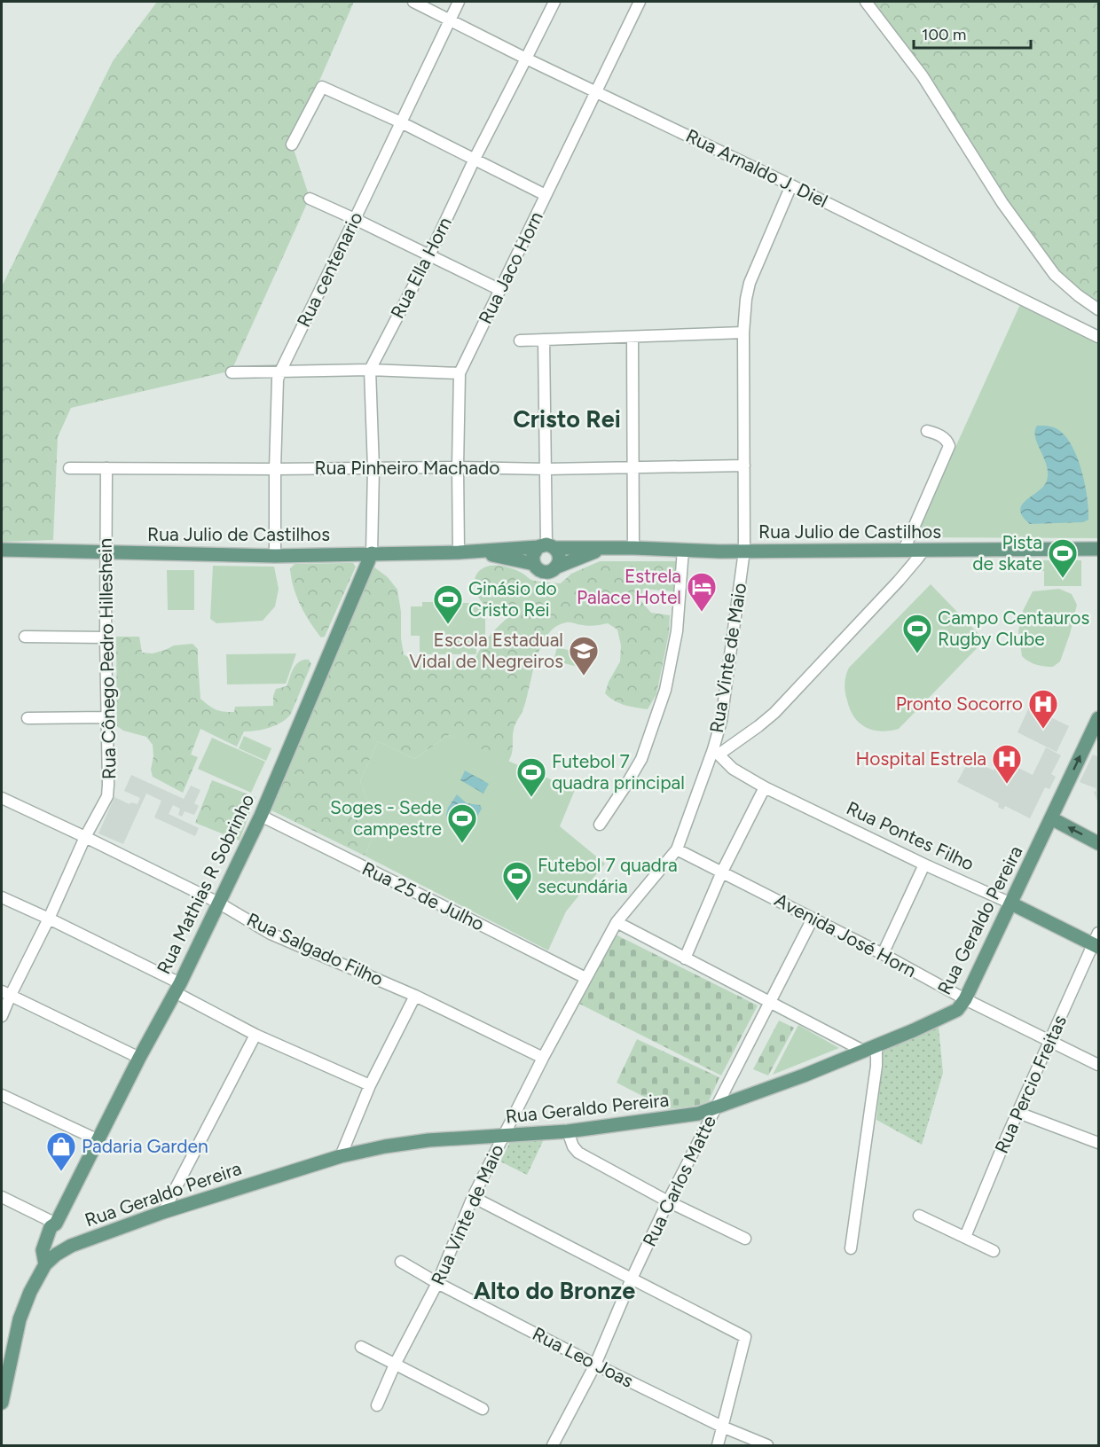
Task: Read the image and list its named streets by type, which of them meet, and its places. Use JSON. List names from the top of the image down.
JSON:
{
  "streets": {
    "main road": [
      "Rua Julio de Castilhos",
      "Rua Pontes Filho",
      "Rua Mathias R Sobrinho",
      "Rua Geraldo Pereira"
    ],
    "street": [
      "Rua Arnaldo J. Diel",
      "Rua Ella Horn",
      "Rua Jaco Horn",
      "Rua centenario",
      "Rua Pinheiro Machado",
      "Rua Vinte de Maio",
      "Rua Cônego Pedro Hilleshein",
      "Rua 25 de Julho",
      "Avenida José Horn",
      "Rua Salgado Filho",
      "Rua Percio Freitas",
      "Rua Carlos Matte",
      "Rua Leo Joas"
    ]
  },
  "crossings": [
    ["Rua Arnaldo J. Diel", "Rua Ella Horn"],
    ["Rua Arnaldo J. Diel", "Rua Jaco Horn"],
    ["Rua Arnaldo J. Diel", "Rua centenario"],
    ["Rua Arnaldo J. Diel", "Rua Vinte de Maio"],
    ["Rua Ella Horn", "Rua Pinheiro Machado"],
    ["Rua Ella Horn", "Rua Julio de Castilhos"],
    ["Rua Ella Horn", "Rua Mathias R Sobrinho"],
    ["Rua Jaco Horn", "Rua Pinheiro Machado"],
    ["Rua Jaco Horn", "Rua Julio de Castilhos"],
    ["Rua centenario", "Rua Pinheiro Machado"],
    ["Rua centenario", "Rua Julio de Castilhos"],
    ["Rua Pinheiro Machado", "Rua Vinte de Maio"],
    ["Rua Pinheiro Machado", "Rua Cônego Pedro Hilleshein"],
    ["Rua Julio de Castilhos", "Rua Vinte de Maio"],
    ["Rua Julio de Castilhos", "Rua Cônego Pedro Hilleshein"],
    ["Rua Julio de Castilhos", "Rua Mathias R Sobrinho"],
    ["Rua Vinte de Maio", "Rua Pontes Filho"],
    ["Rua Vinte de Maio", "Rua 25 de Julho"],
    ["Rua Vinte de Maio", "Rua Geraldo Pereira"],
    ["Rua Vinte de Maio", "Avenida José Horn"],
    ["Rua Vinte de Maio", "Rua Salgado Filho"],
    ["Rua Vinte de Maio", "Rua Leo Joas"],
    ["Rua Cônego Pedro Hilleshein", "Rua Salgado Filho"],
    ["Rua Pontes Filho", "Rua Geraldo Pereira"],
    ["Rua Pontes Filho", "Rua Percio Freitas"],
    ["Rua Mathias R Sobrinho", "Rua 25 de Julho"],
    ["Rua Mathias R Sobrinho", "Rua Geraldo Pereira"],
    ["Rua Mathias R Sobrinho", "Rua Salgado Filho"],
    ["Rua Geraldo Pereira", "Avenida José Horn"],
    ["Rua Geraldo Pereira", "Rua Carlos Matte"],
    ["Avenida José Horn", "Rua Percio Freitas"],
    ["Avenida José Horn", "Rua Carlos Matte"],
    ["Rua Carlos Matte", "Rua Leo Joas"]
  ],
  "districts": ["Cristo Rei", "Alto do Bronze"],
  "places": {
    "sports": [
      "Pista de skate",
      "Ginásio do Cristo Rei",
      "Campo Centauros Rugby Clube",
      "Futebol 7 quadra principal",
      "Soges - Sede campestre",
      "Futebol 7 quadra secundária"
    ],
    "hotel": ["Estrela Palace Hotel"],
    "school or university": ["Escola Estadual Vidal de Negreiros"],
    "hospital": ["Pronto Socorro", "Hospital Estrela"],
    "shop": ["Padaria Garden"]
  },
  "scale_bar": "100 m"
}
